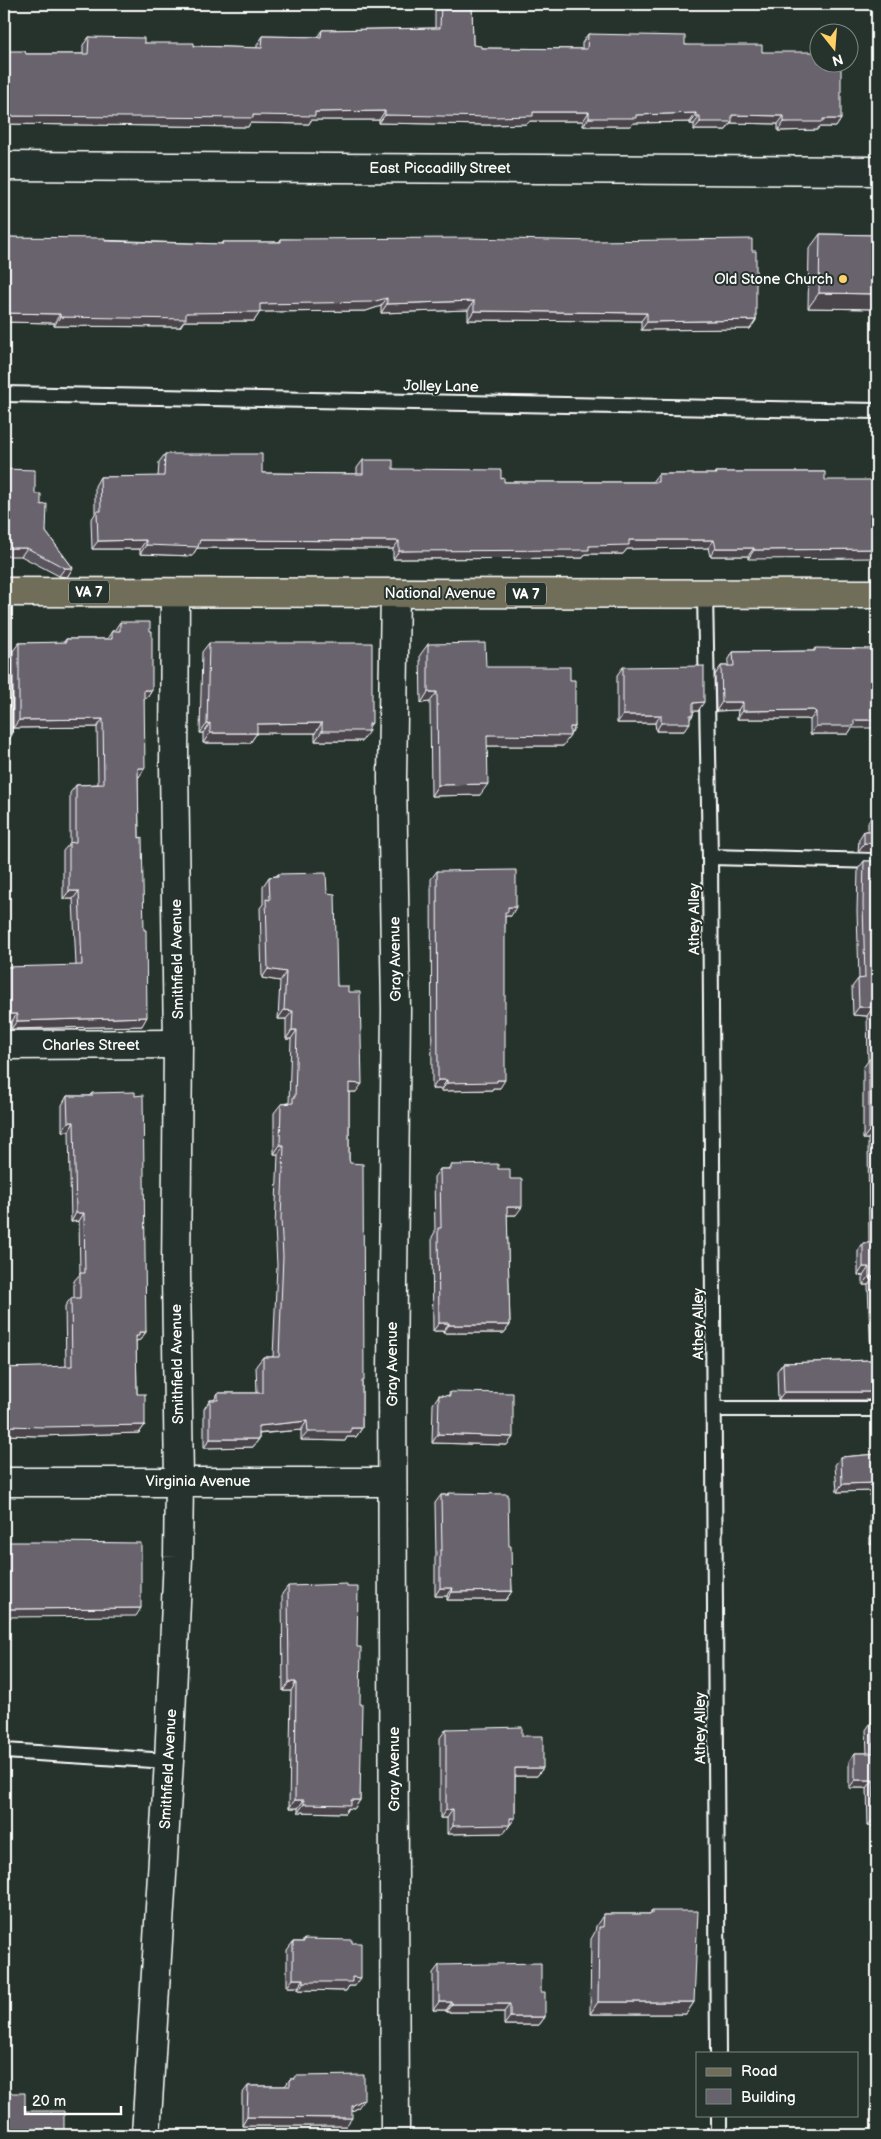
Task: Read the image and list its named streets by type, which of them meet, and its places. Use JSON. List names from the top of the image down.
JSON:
{
  "streets": {
    "main road": ["VA 7", "National Avenue"],
    "street": [
      "East Piccadilly Street",
      "Smithfield Avenue",
      "Gray Avenue",
      "Charles Street",
      "Virginia Avenue"
    ],
    "lane": ["Jolley Lane", "Athey Alley"]
  },
  "crossings": [
    ["National Avenue", "Athey Alley"],
    ["National Avenue", "Smithfield Avenue"],
    ["National Avenue", "Gray Avenue"],
    ["Smithfield Avenue", "Charles Street"],
    ["Smithfield Avenue", "Virginia Avenue"],
    ["Gray Avenue", "Virginia Avenue"]
  ],
  "places": ["Old Stone Church"],
  "legend": ["Road", "Building"],
  "scale_bar": "20 m",
  "north": "bottom"
}
